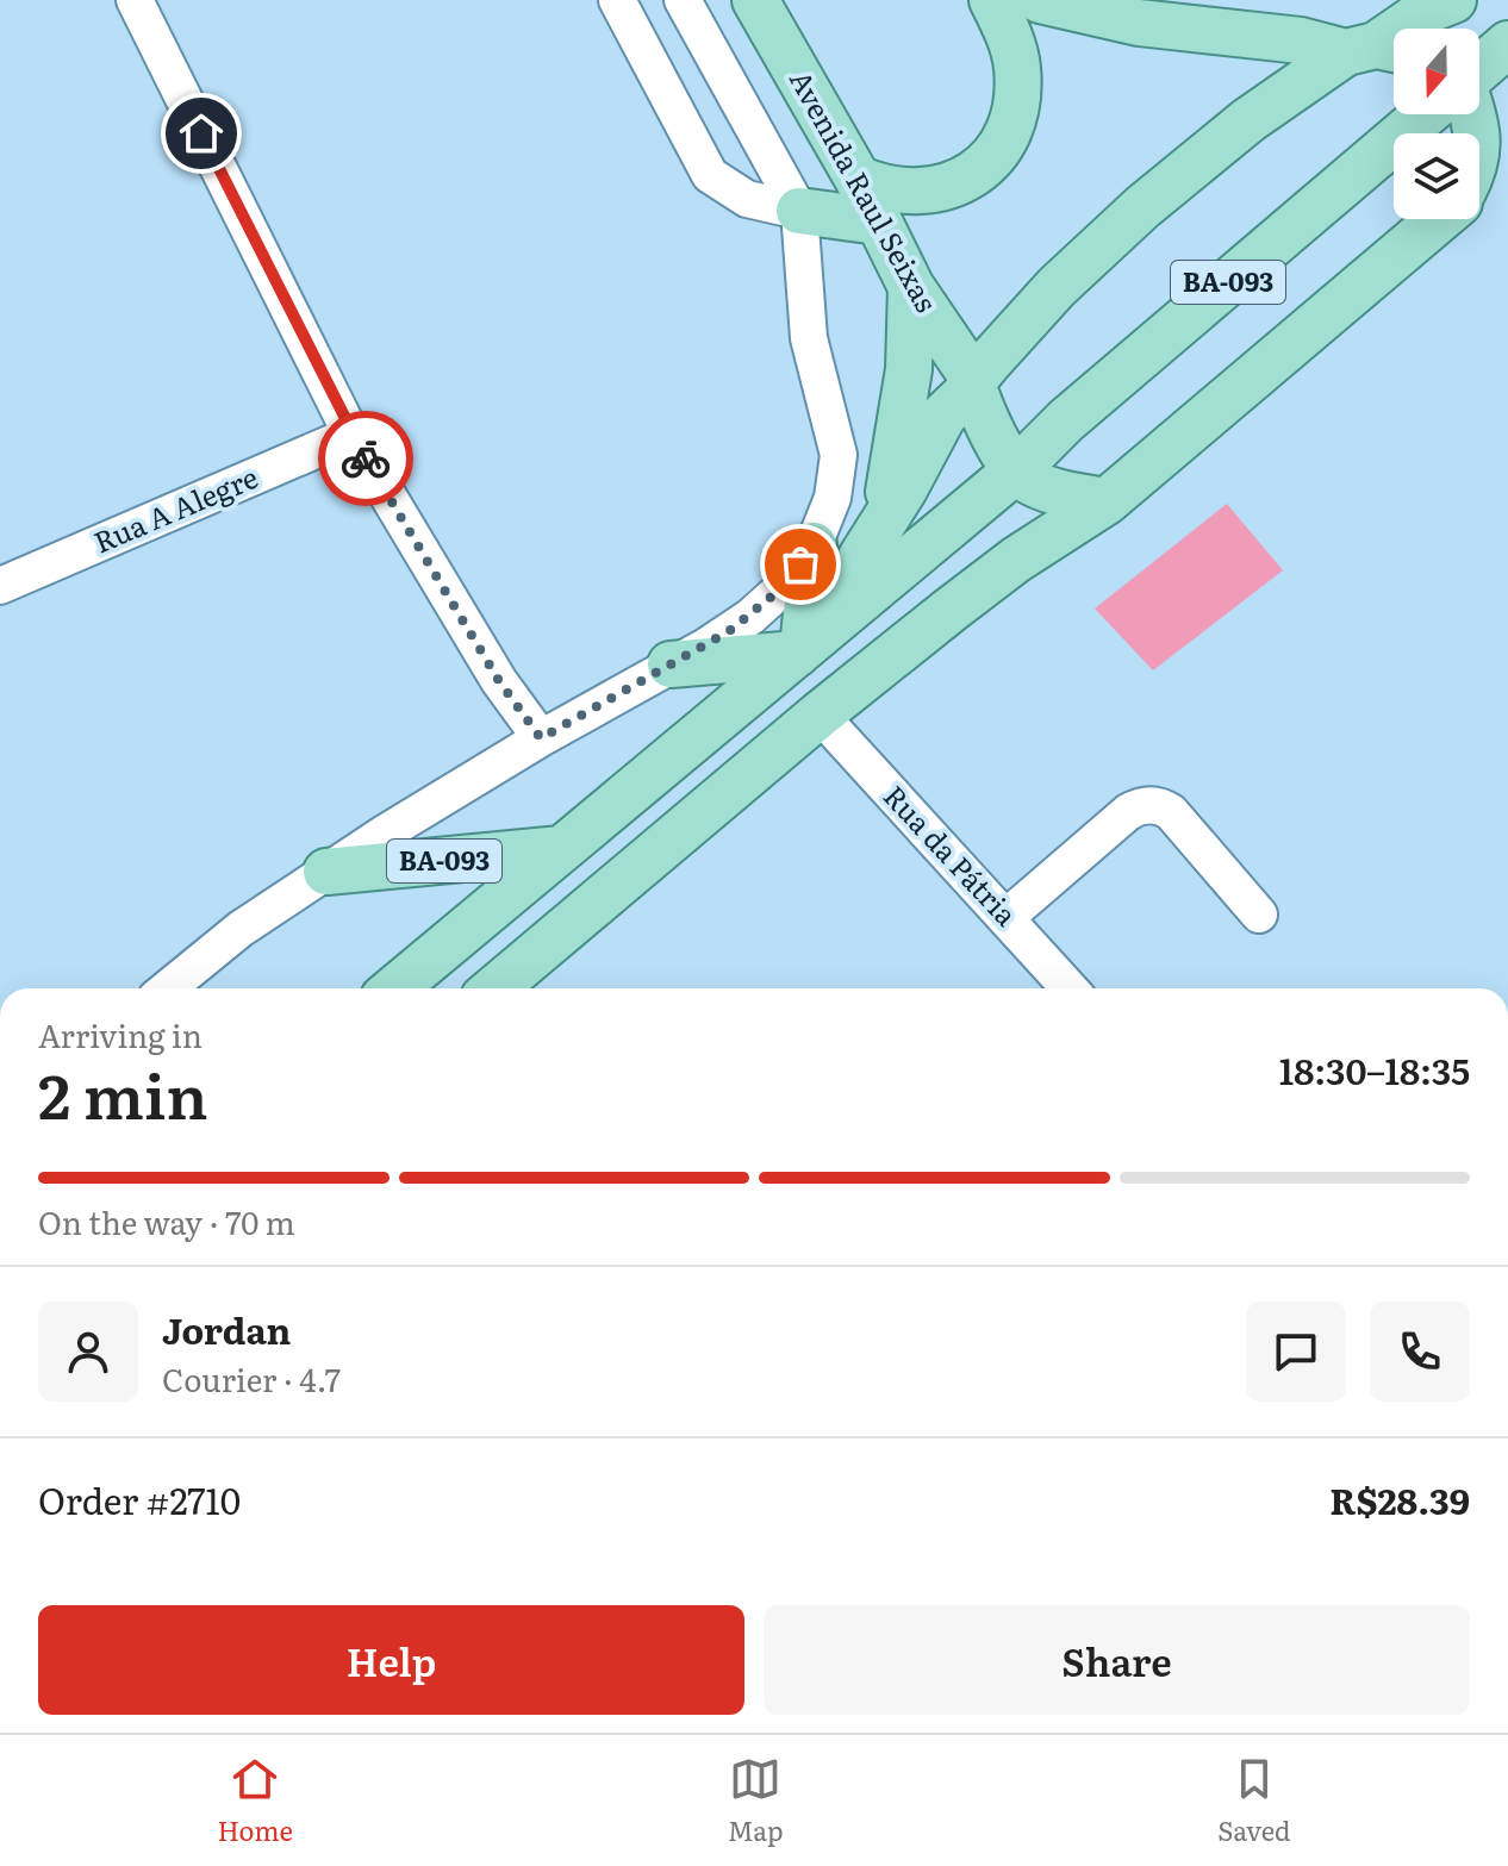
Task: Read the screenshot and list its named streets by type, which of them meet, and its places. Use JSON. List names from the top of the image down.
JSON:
{
  "streets": {
    "main road": ["Avenida Raul Seixas", "BA-093"],
    "street": ["Rua A Alegre", "Rua da Pátria"]
  },
  "crossings": [
    ["Avenida Raul Seixas", "BA-093"]
  ],
  "north": "bottom",
  "page": {
    "heading": ["2 min", "Arriving in", "18:30–18:35"],
    "panel": [
      "Jordan",
      "Courier · 4.7",
      "Order #2710",
      "R$28.39"
    ],
    "bar": "On the way · 70 m",
    "buttons": ["Help", "Share"],
    "tabs": ["Home", "Map", "Saved"]
  }
}
